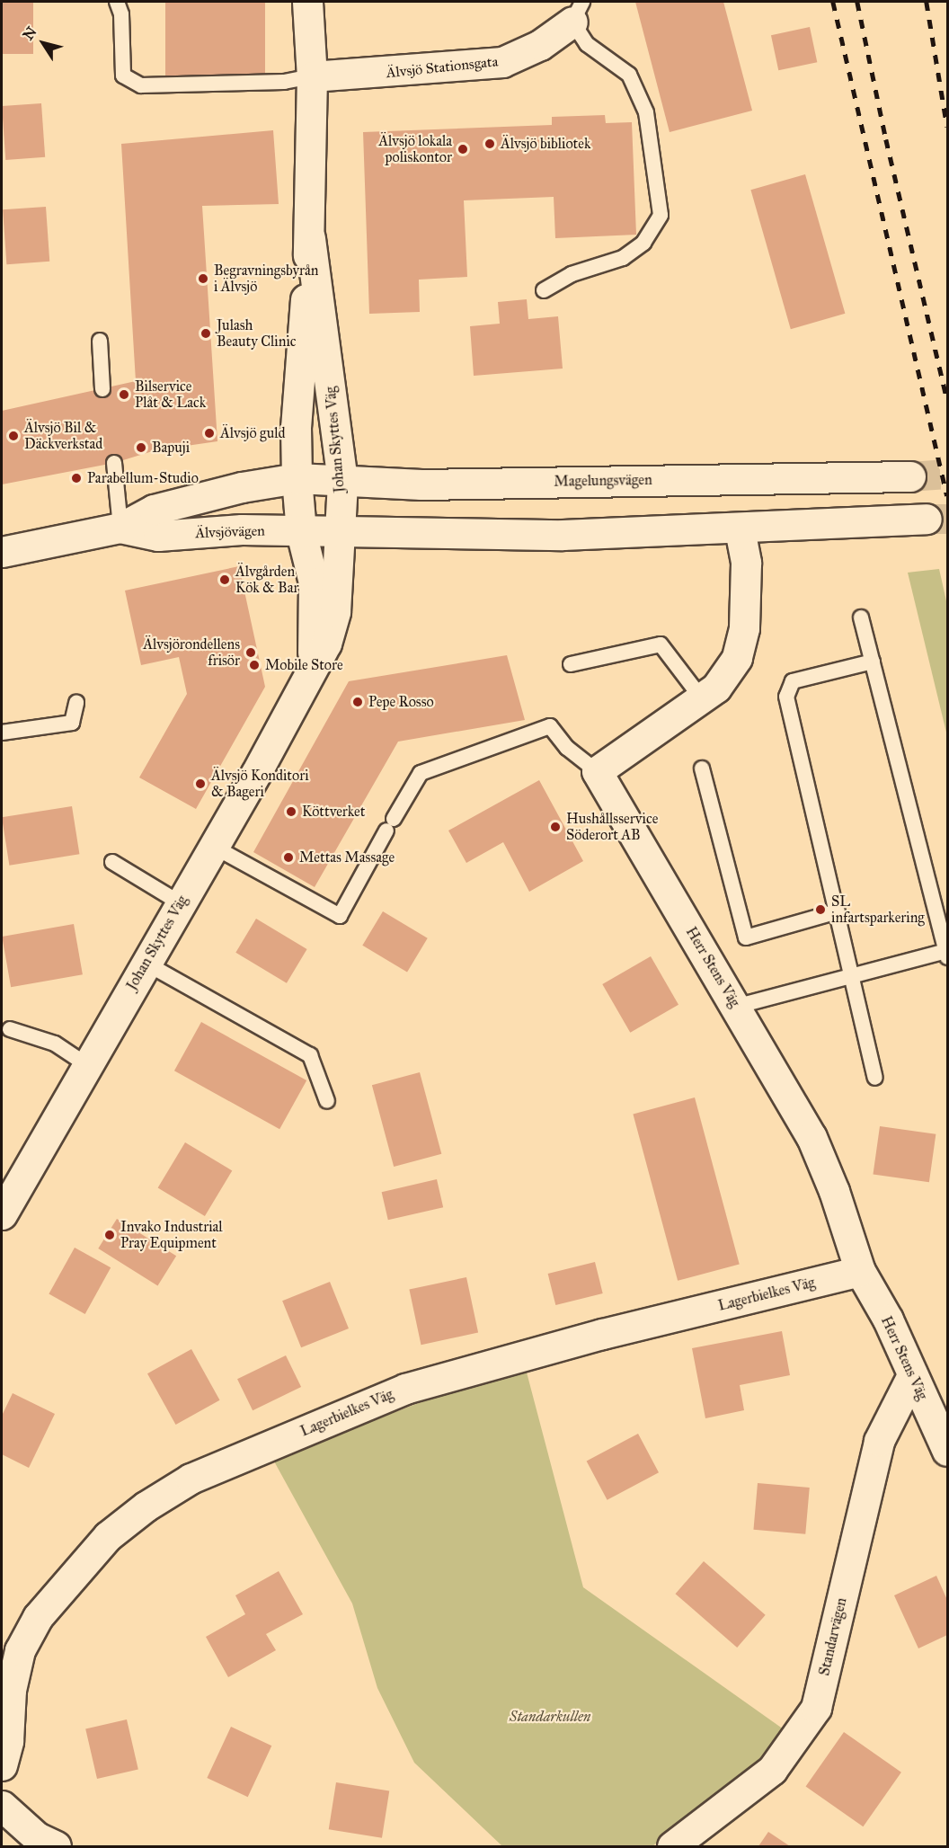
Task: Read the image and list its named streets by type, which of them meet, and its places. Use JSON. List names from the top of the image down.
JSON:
{
  "streets": {
    "street": [
      "Älvsjö Stationsgata",
      "Johan Skyttes Väg",
      "Magelungsvägen",
      "Älvsjövägen",
      "Herr Stens Väg",
      "Lagerbielkes Väg",
      "Standarvägen"
    ]
  },
  "crossings": [
    ["Älvsjö Stationsgata", "Johan Skyttes Väg"],
    ["Johan Skyttes Väg", "Magelungsvägen"],
    ["Johan Skyttes Väg", "Älvsjövägen"],
    ["Magelungsvägen", "Älvsjövägen"],
    ["Herr Stens Väg", "Lagerbielkes Väg"],
    ["Herr Stens Väg", "Standarvägen"]
  ],
  "parks": ["Standarkullen"],
  "places": [
    "Älvsjö bibliotek",
    "Älvsjö lokala poliskontor",
    "Begravningsbyrån i Älvsjö",
    "Julash Beauty Clinic",
    "Bilservice Plåt & Lack",
    "Älvsjö guld",
    "Älvsjö Bil & Däckverkstad",
    "Bapuji",
    "Parabellum-Studio",
    "Älvgården Kök & Bar",
    "Älvsjörondellens frisör",
    "Mobile Store",
    "Pepe Rosso",
    "Älvsjö Konditori & Bageri",
    "Köttverket",
    "Hushållsservice Söderort AB",
    "Mettas Massage",
    "SL infartsparkering",
    "Invako Industrial Pray Equipment"
  ],
  "north": "top left"
}
